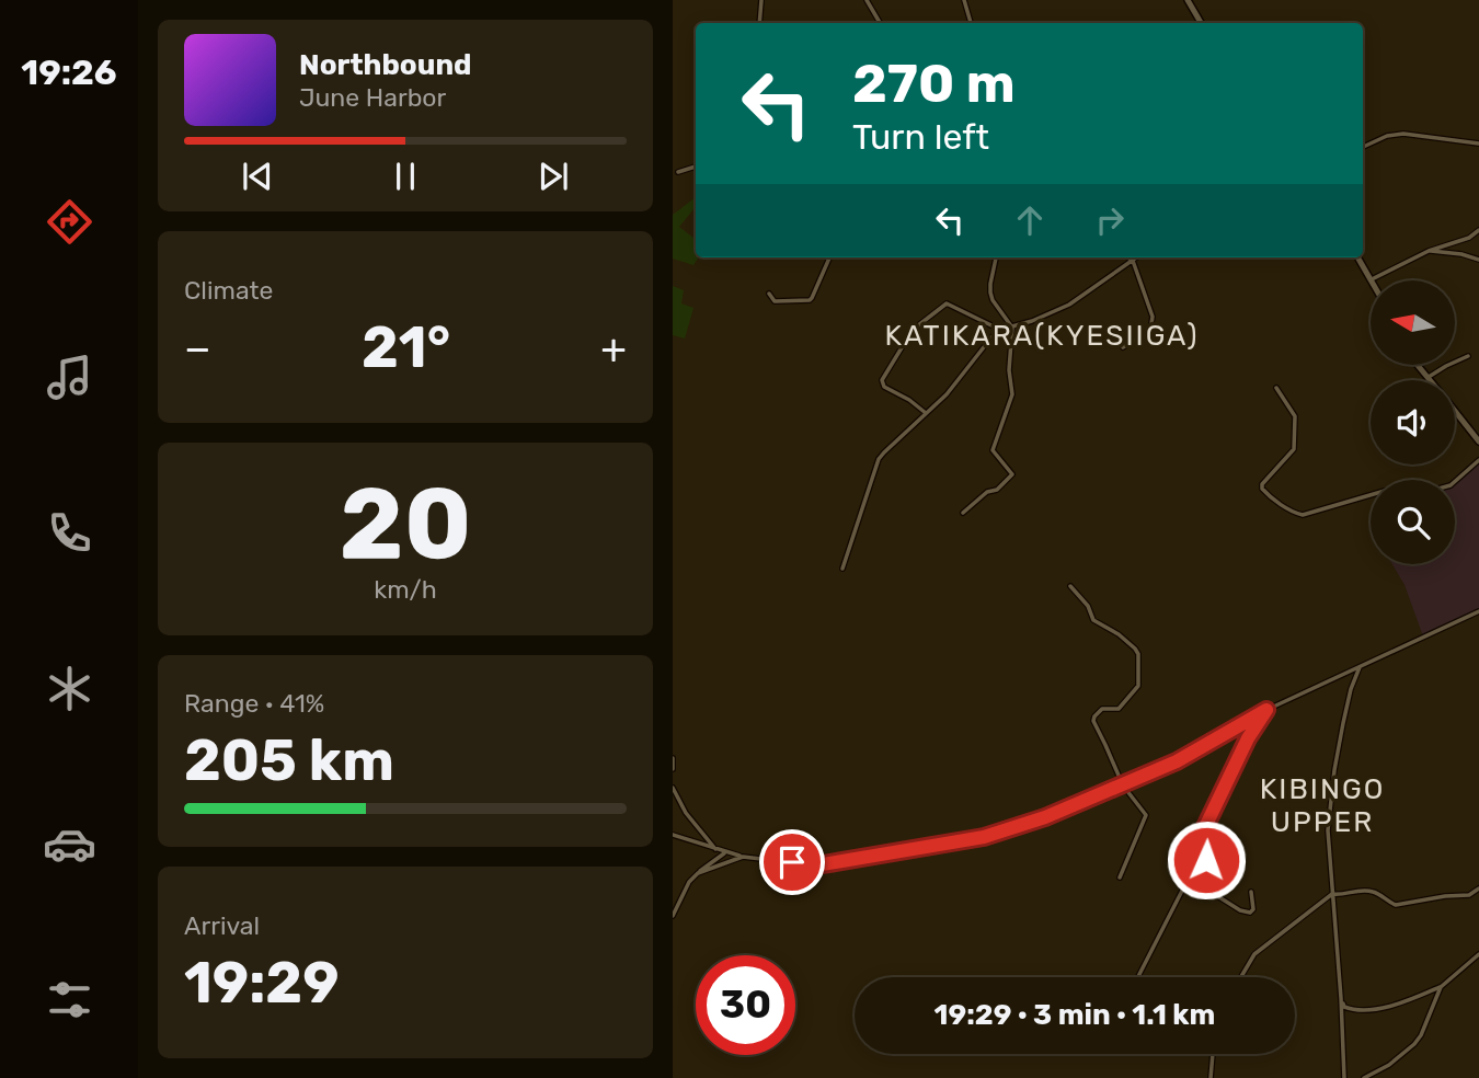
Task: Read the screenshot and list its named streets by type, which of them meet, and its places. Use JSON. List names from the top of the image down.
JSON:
{
  "districts": ["KATIKARA(KYESIIGA)", "KIBINGO UPPER"],
  "north": "left",
  "page": {
    "tabs": "19:26",
    "turn": ["270 m", "Turn left"],
    "song": ["Northbound", "June Harbor"],
    "tile": [
      "Climate",
      ["20", "km/h"],
      ["Range · 41%", "205 km"],
      ["Arrival", "19:29"]
    ],
    "heat": ["−", "21°", "+"],
    "limit": "30",
    "trip": "19:29 · 3 min · 1.1 km"
  }
}
